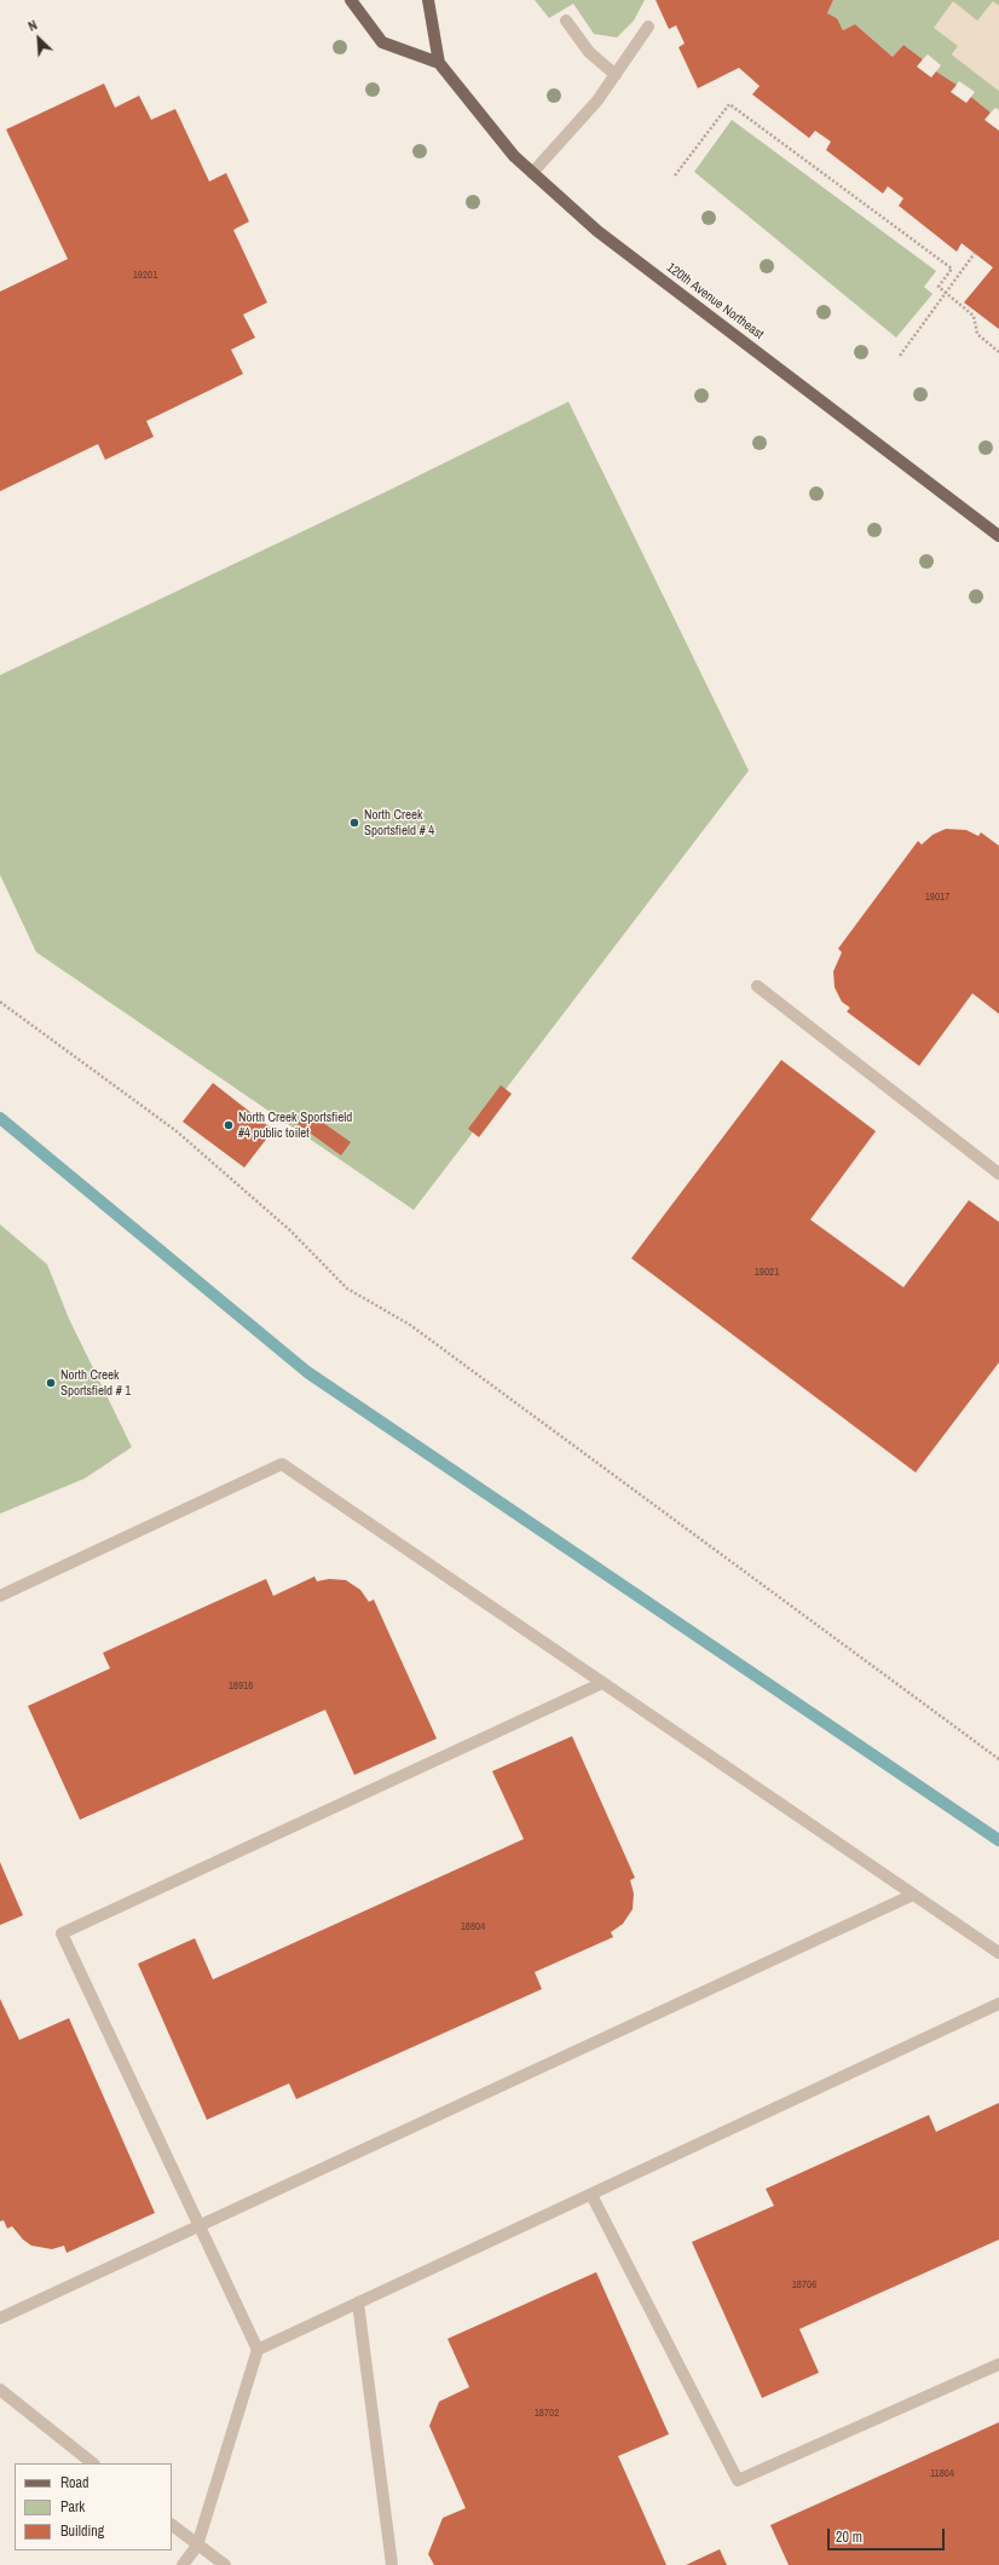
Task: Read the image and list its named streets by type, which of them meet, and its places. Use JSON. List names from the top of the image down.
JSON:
{
  "streets": {
    "main road": ["120th Avenue Northeast"]
  },
  "places": ["North Creek Sportsfield # 4", "North Creek Sportsfield #4 public toilet", "North Creek Sportsfield # 1"],
  "house_numbers": [
    "19201",
    "19017",
    "19021",
    "18916",
    "18804",
    "18706",
    "18702",
    "11804"
  ],
  "legend": ["Road", "Park", "Building"],
  "scale_bar": "20 m",
  "north": "top left"
}
